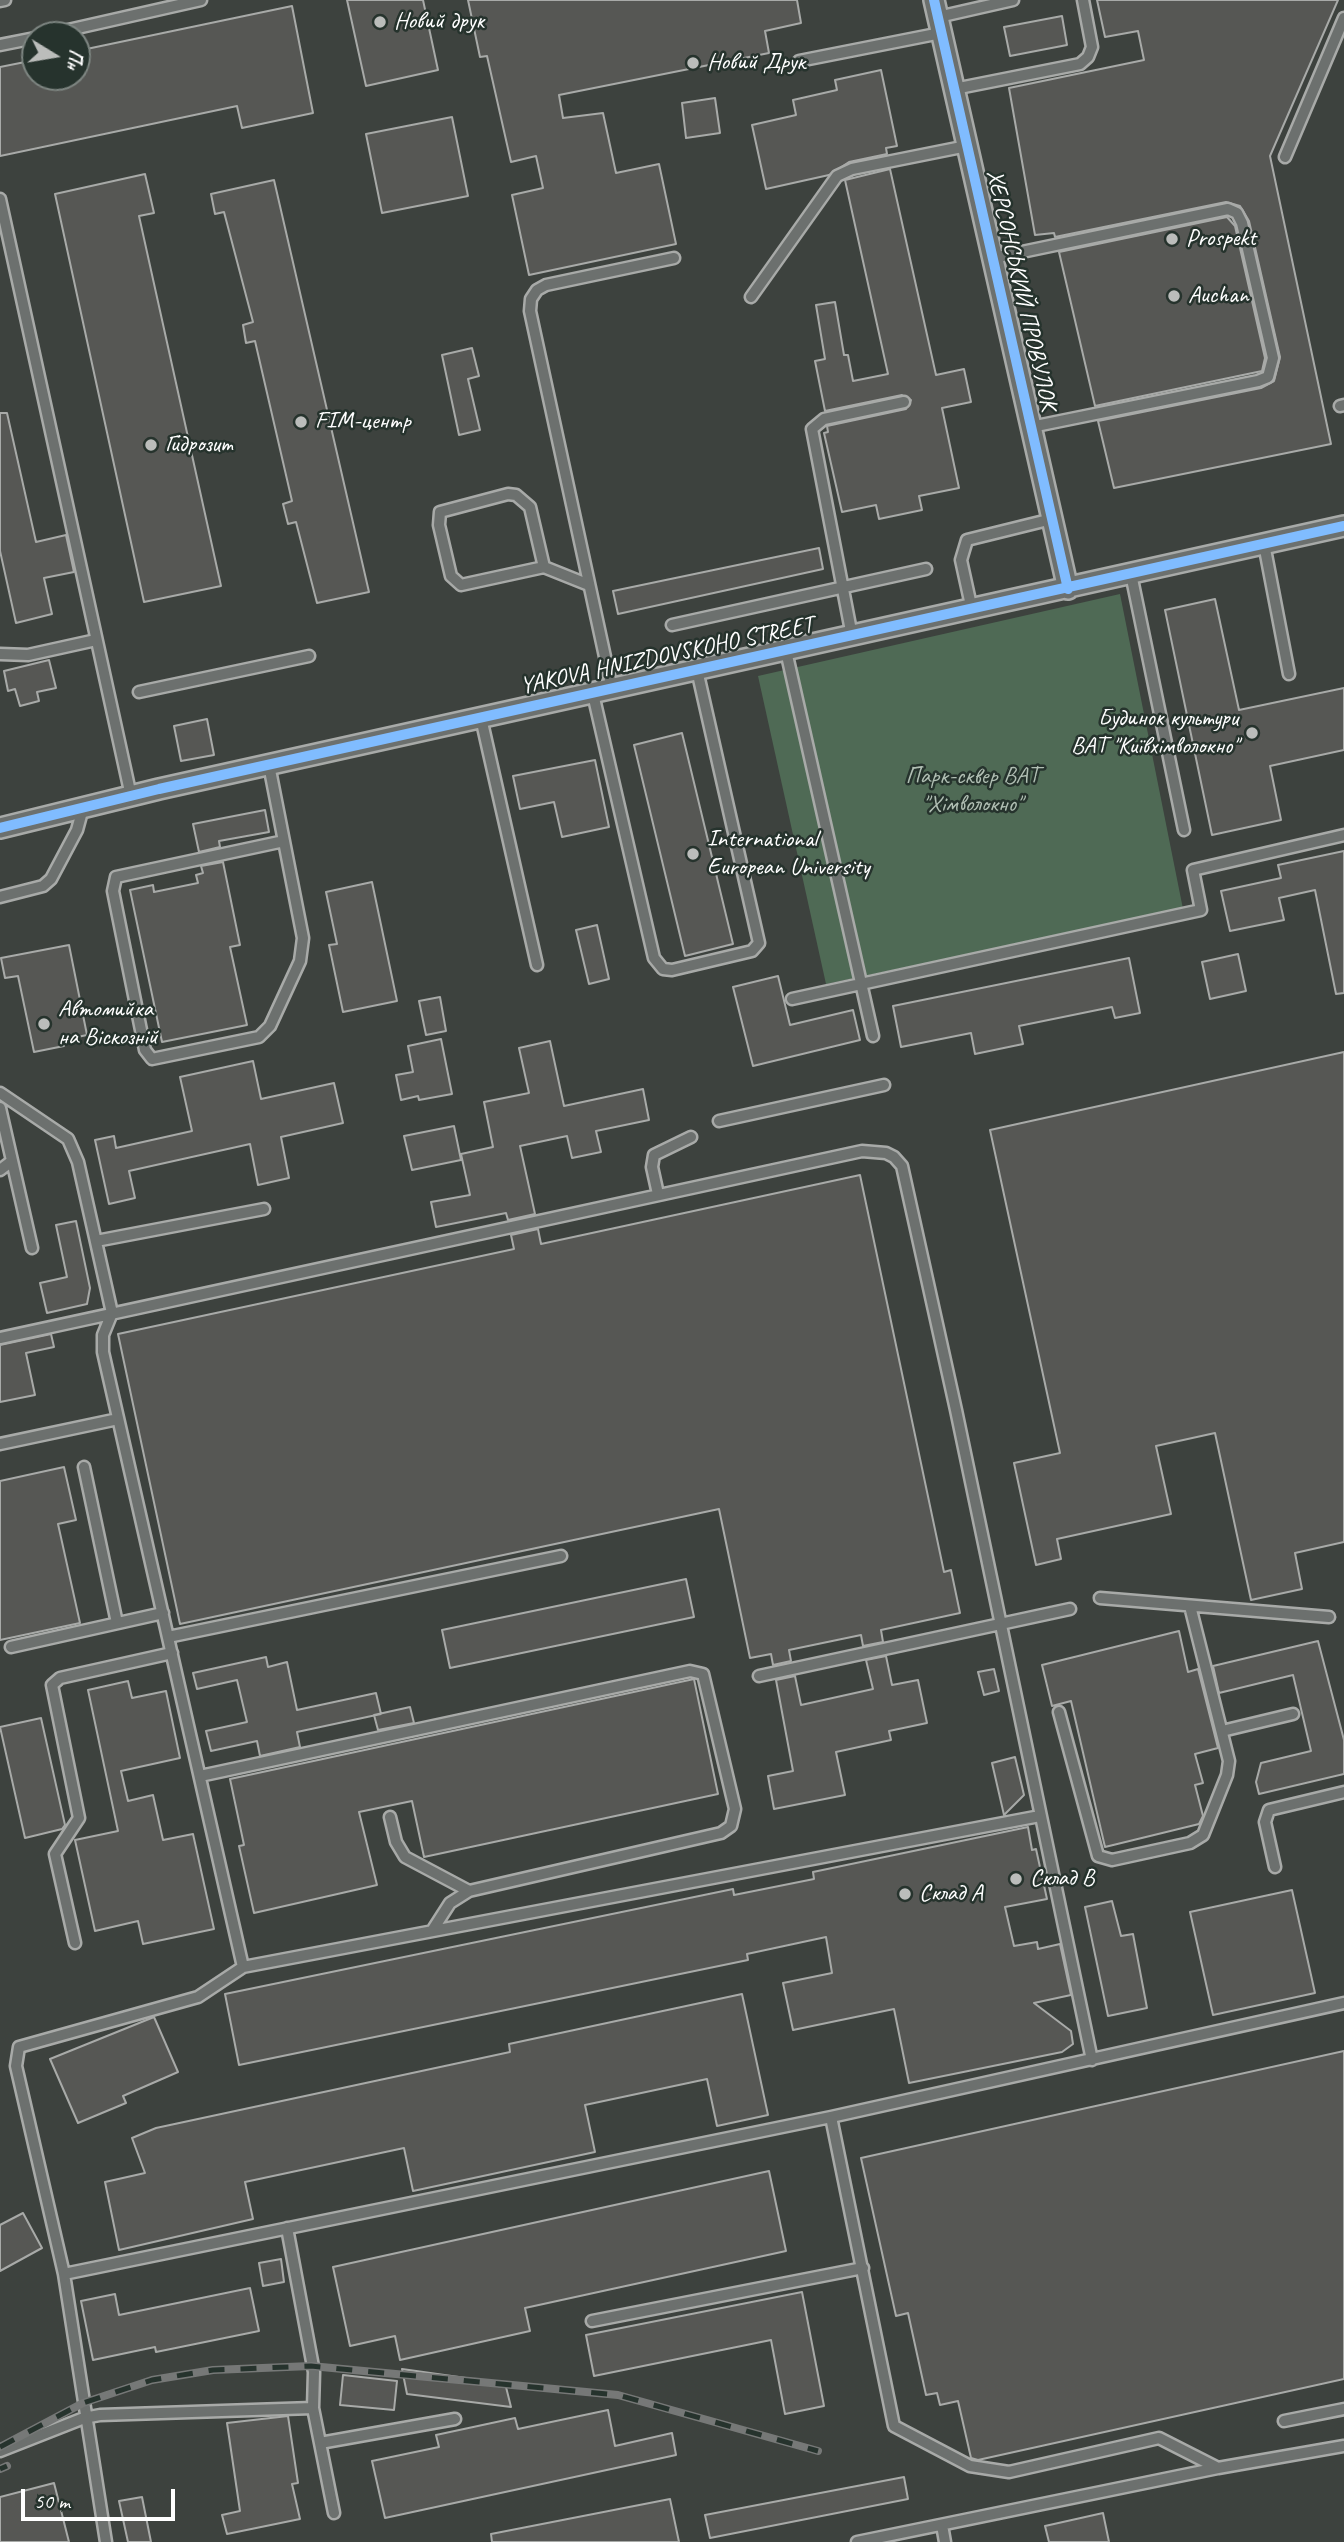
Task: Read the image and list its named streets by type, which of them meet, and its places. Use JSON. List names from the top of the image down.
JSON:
{
  "streets": {
    "street": ["ХЕРСОНСЬКИЙ ПРОВУЛОК", "YAKOVA HNIZDOVSKOHO STREET"]
  },
  "crossings": [
    ["ХЕРСОНСЬКИЙ ПРОВУЛОК", "YAKOVA HNIZDOVSKOHO STREET"]
  ],
  "parks": ["Парк-сквер ВАТ \"Хімволокно\""],
  "places": [
    "Новий друк",
    "Новий Друк",
    "Prospekt",
    "Auchan",
    "FIM-центр",
    "Гидрозит",
    "Будинок культури ВАТ \"Київхімволокно\"",
    "International European University",
    "Автомийка на Віскозній",
    "Склад B",
    "Склад A"
  ],
  "scale_bar": "50 m",
  "north": "right"
}
